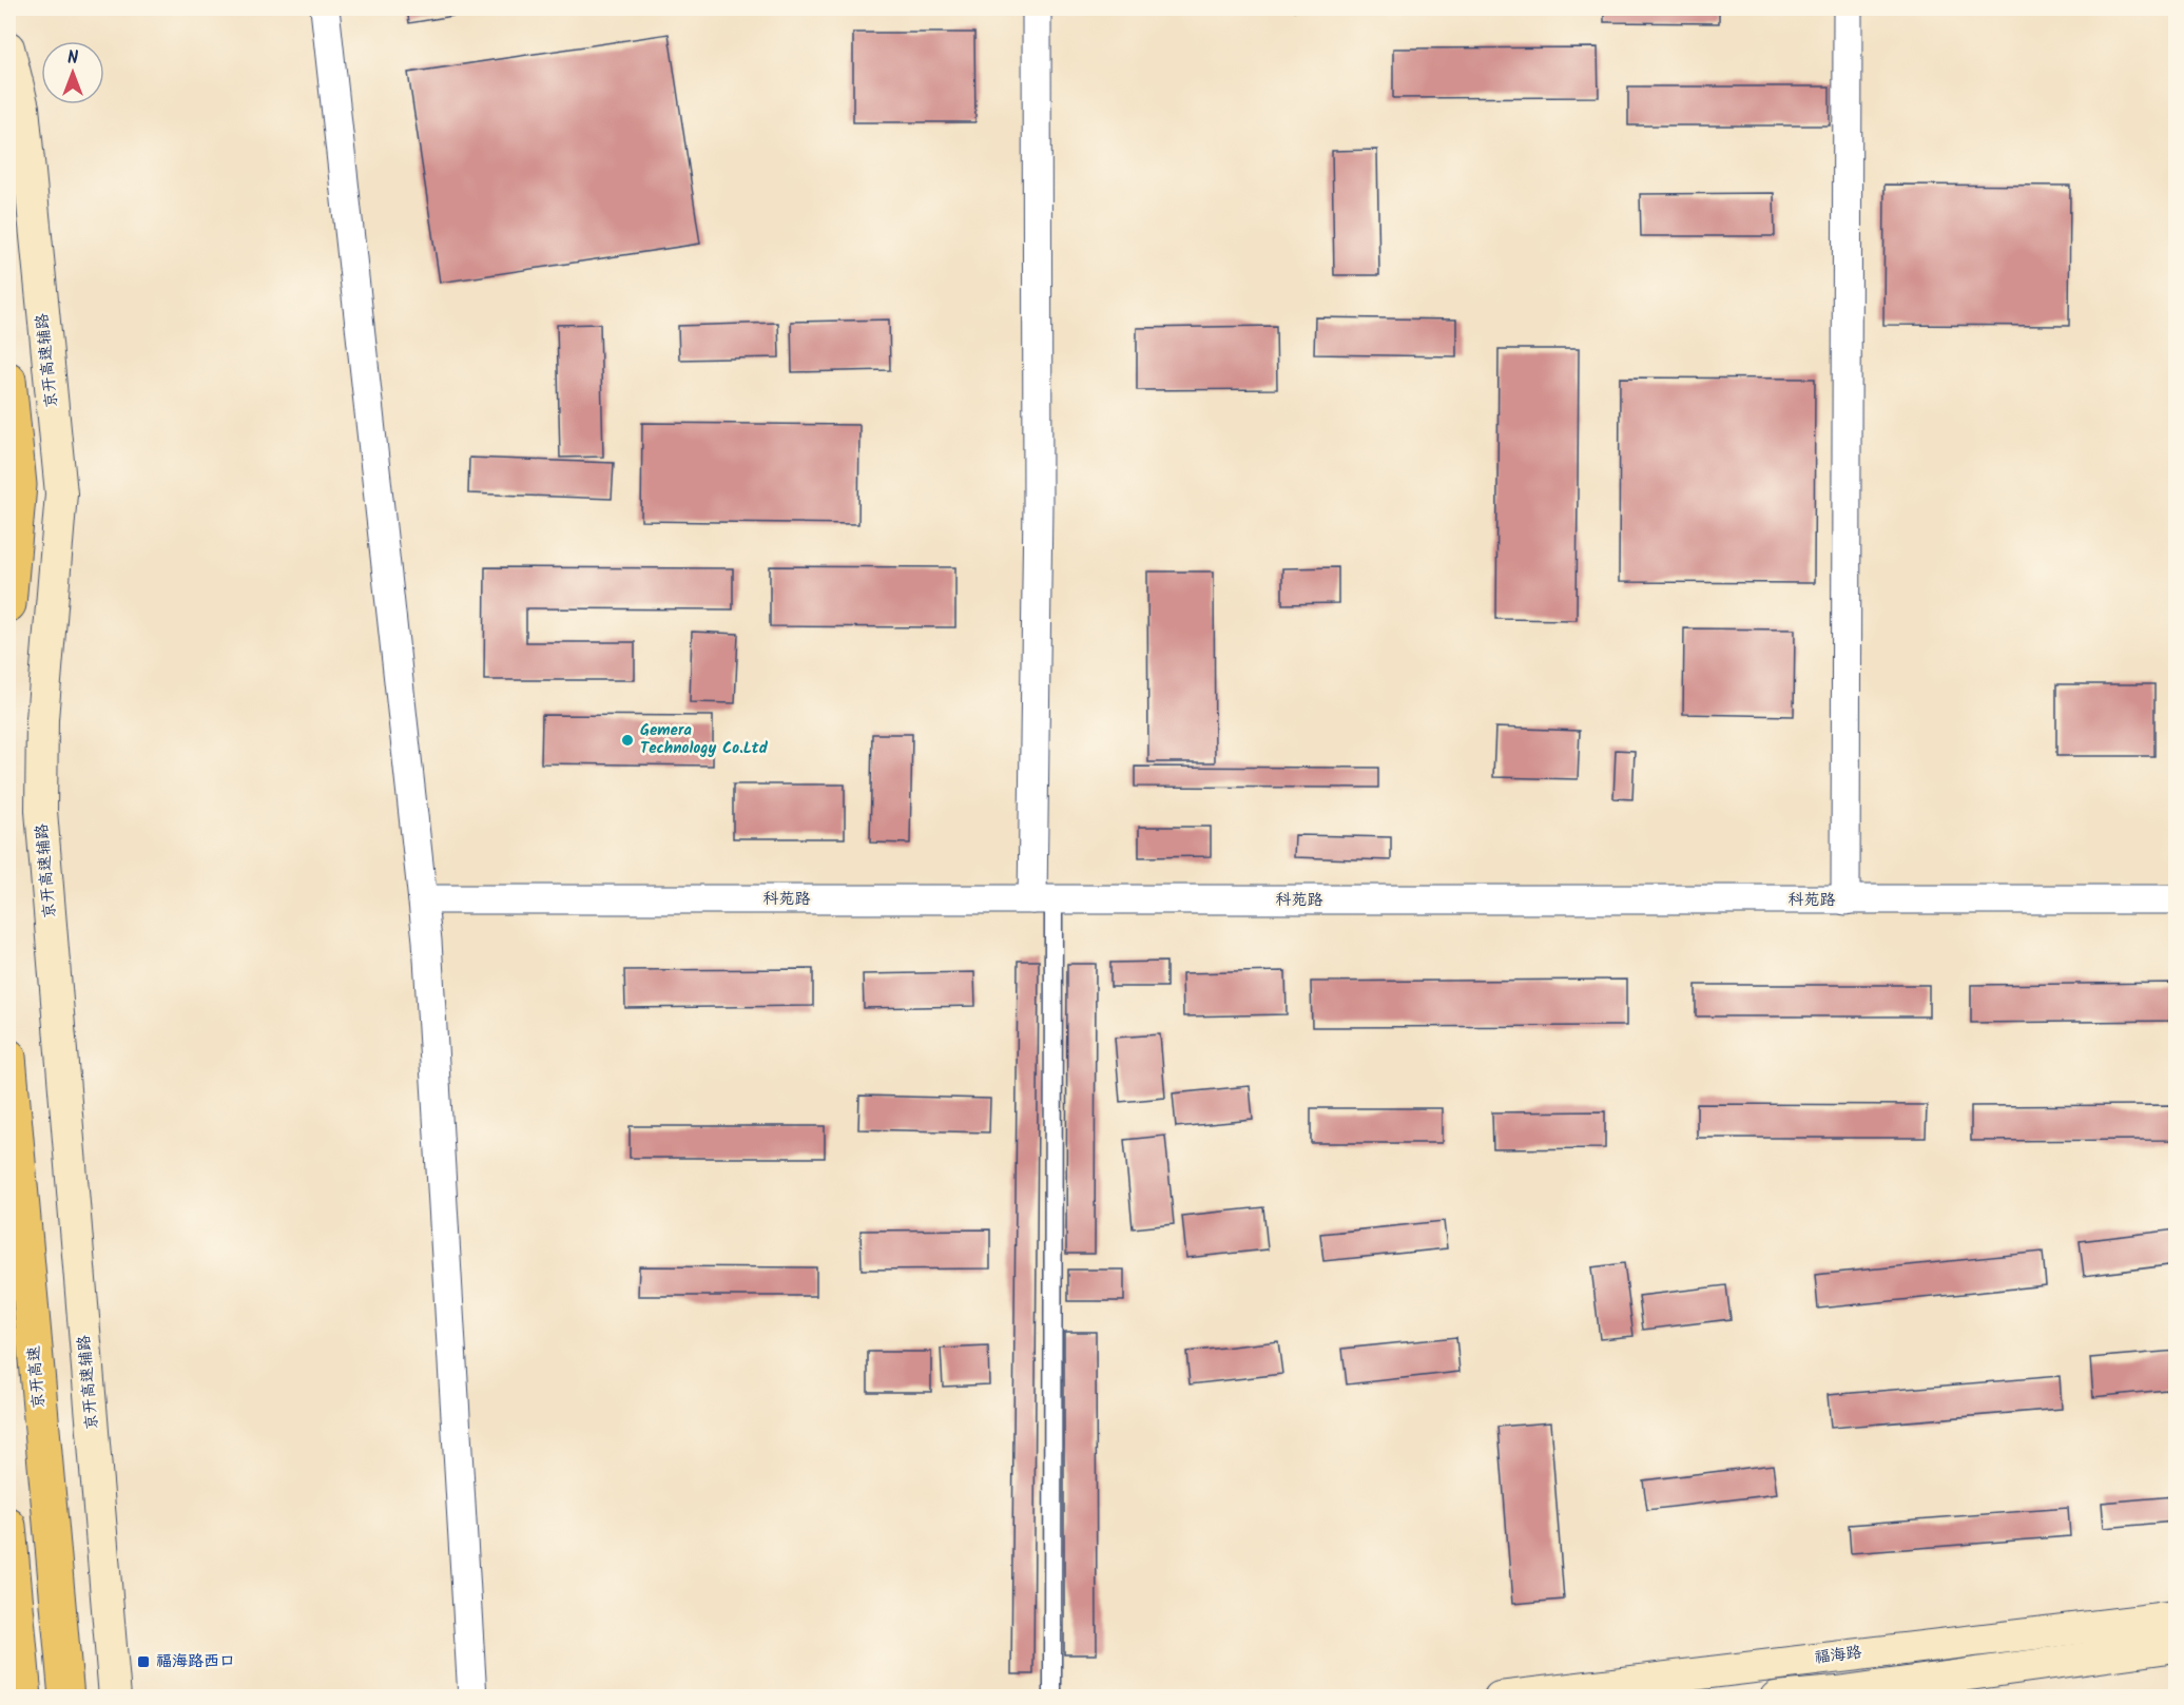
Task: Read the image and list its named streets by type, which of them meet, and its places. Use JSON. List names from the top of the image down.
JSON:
{
  "streets": {
    "highway": ["京开高速"],
    "main road": ["京开高速辅路", "福海路"],
    "street": ["科苑路"]
  },
  "places": {
    "other": ["Gemera Technology Co.Ltd"],
    "transit": ["福海路西口"]
  },
  "north": "top"
}
